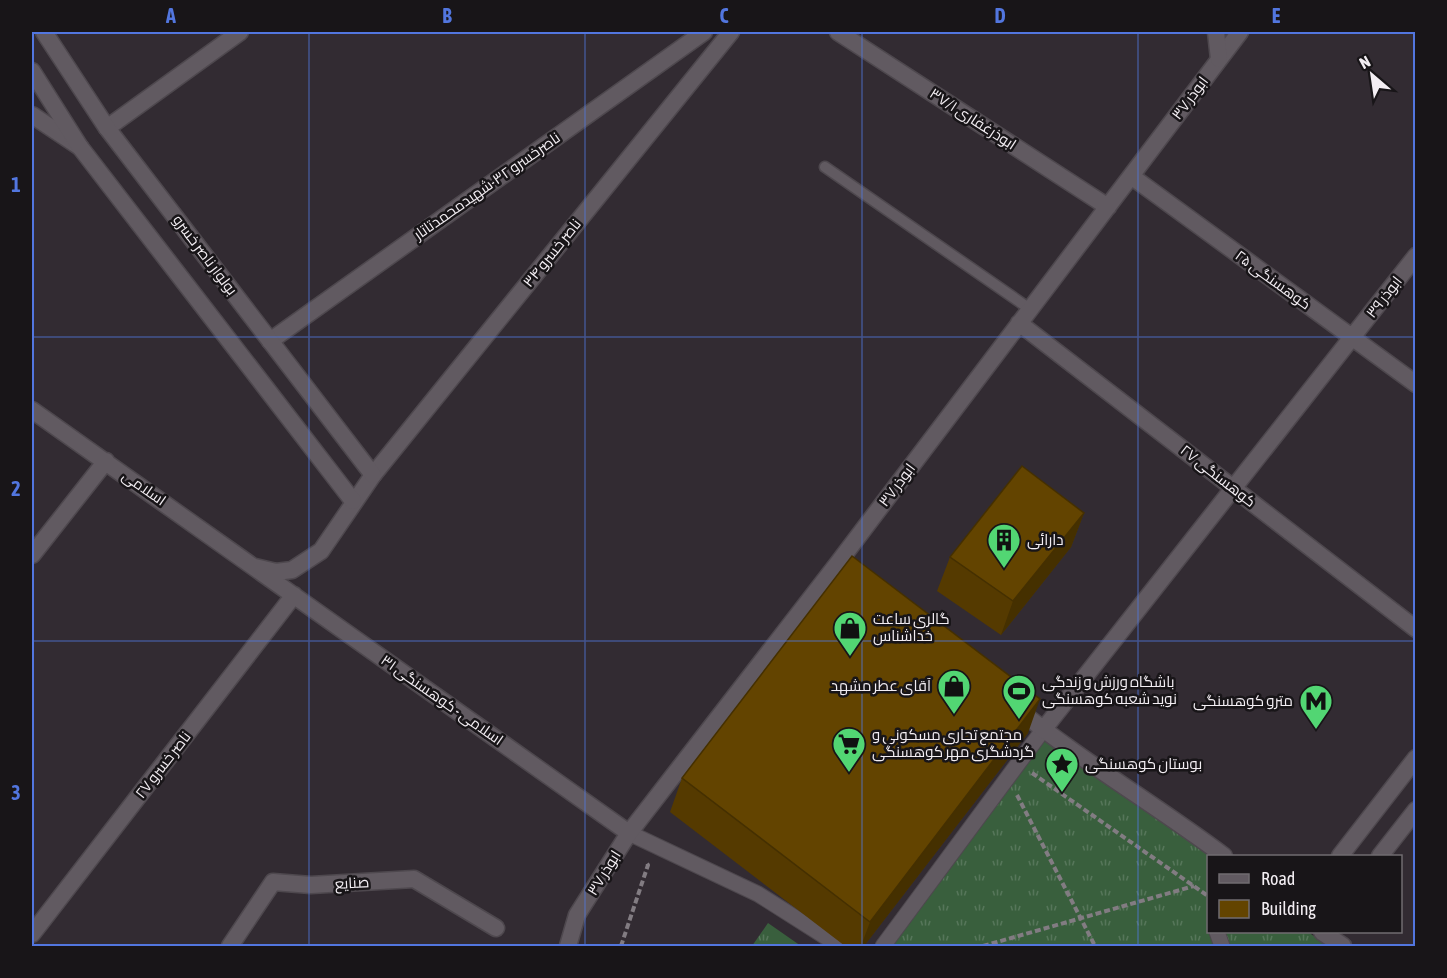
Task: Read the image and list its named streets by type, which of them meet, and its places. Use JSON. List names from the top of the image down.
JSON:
{
  "streets": {
    "street": [
      "ابوذر ۳۷",
      "ابوذرغفاری ۳۷/۱",
      "ناصرخسرو ۳۲-شهیدمحمدتاتار",
      "ناصر خسرو ۳۴",
      "بولوار ناصر خسرو",
      "کوهسنگی ۲۵",
      "ابوذر ۳۹",
      "کوهسنگی ۲۷",
      "اسلامی",
      "اسلامی - کوهسنگی ۳۱",
      "ناصر خسرو ۲۷",
      "صنایع"
    ]
  },
  "crossings": [
    ["ابوذر ۳۷", "ابوذرغفاری ۳۷/۱"],
    ["ابوذر ۳۷", "کوهسنگی ۲۵"],
    ["ابوذر ۳۷", "کوهسنگی ۲۷"],
    ["ابوذر ۳۷", "اسلامی - کوهسنگی ۳۱"],
    ["ناصرخسرو ۳۲-شهیدمحمدتاتار", "بولوار ناصر خسرو"],
    ["ناصر خسرو ۳۴", "بولوار ناصر خسرو"],
    ["ناصر خسرو ۳۴", "اسلامی"],
    ["ناصر خسرو ۳۴", "اسلامی - کوهسنگی ۳۱"],
    ["کوهسنگی ۲۵", "ابوذر ۳۹"],
    ["ابوذر ۳۹", "کوهسنگی ۲۷"],
    ["اسلامی", "اسلامی - کوهسنگی ۳۱"],
    ["اسلامی - کوهسنگی ۳۱", "ناصر خسرو ۲۷"]
  ],
  "places": {
    "building": ["دارائی"],
    "shop": ["گالری ساعت خداشناس", "آقای عطر مشهد"],
    "sports": ["باشگاه ورزش و زندگی نوید شعبه کوهسنگی"],
    "metro station": ["مترو کوهسنگی"],
    "supermarket": ["مجتمع تجاری مسکونی و گردشگری مهر کوهسنگی"],
    "place": ["بوستان کوهسنگی"]
  },
  "legend": ["Road", "Building"],
  "north": "top left",
  "grid": {
    "columns": [
      "A",
      "B",
      "C",
      "D",
      "E"
    ],
    "rows": ["1", "2", "3"]
  }
}
